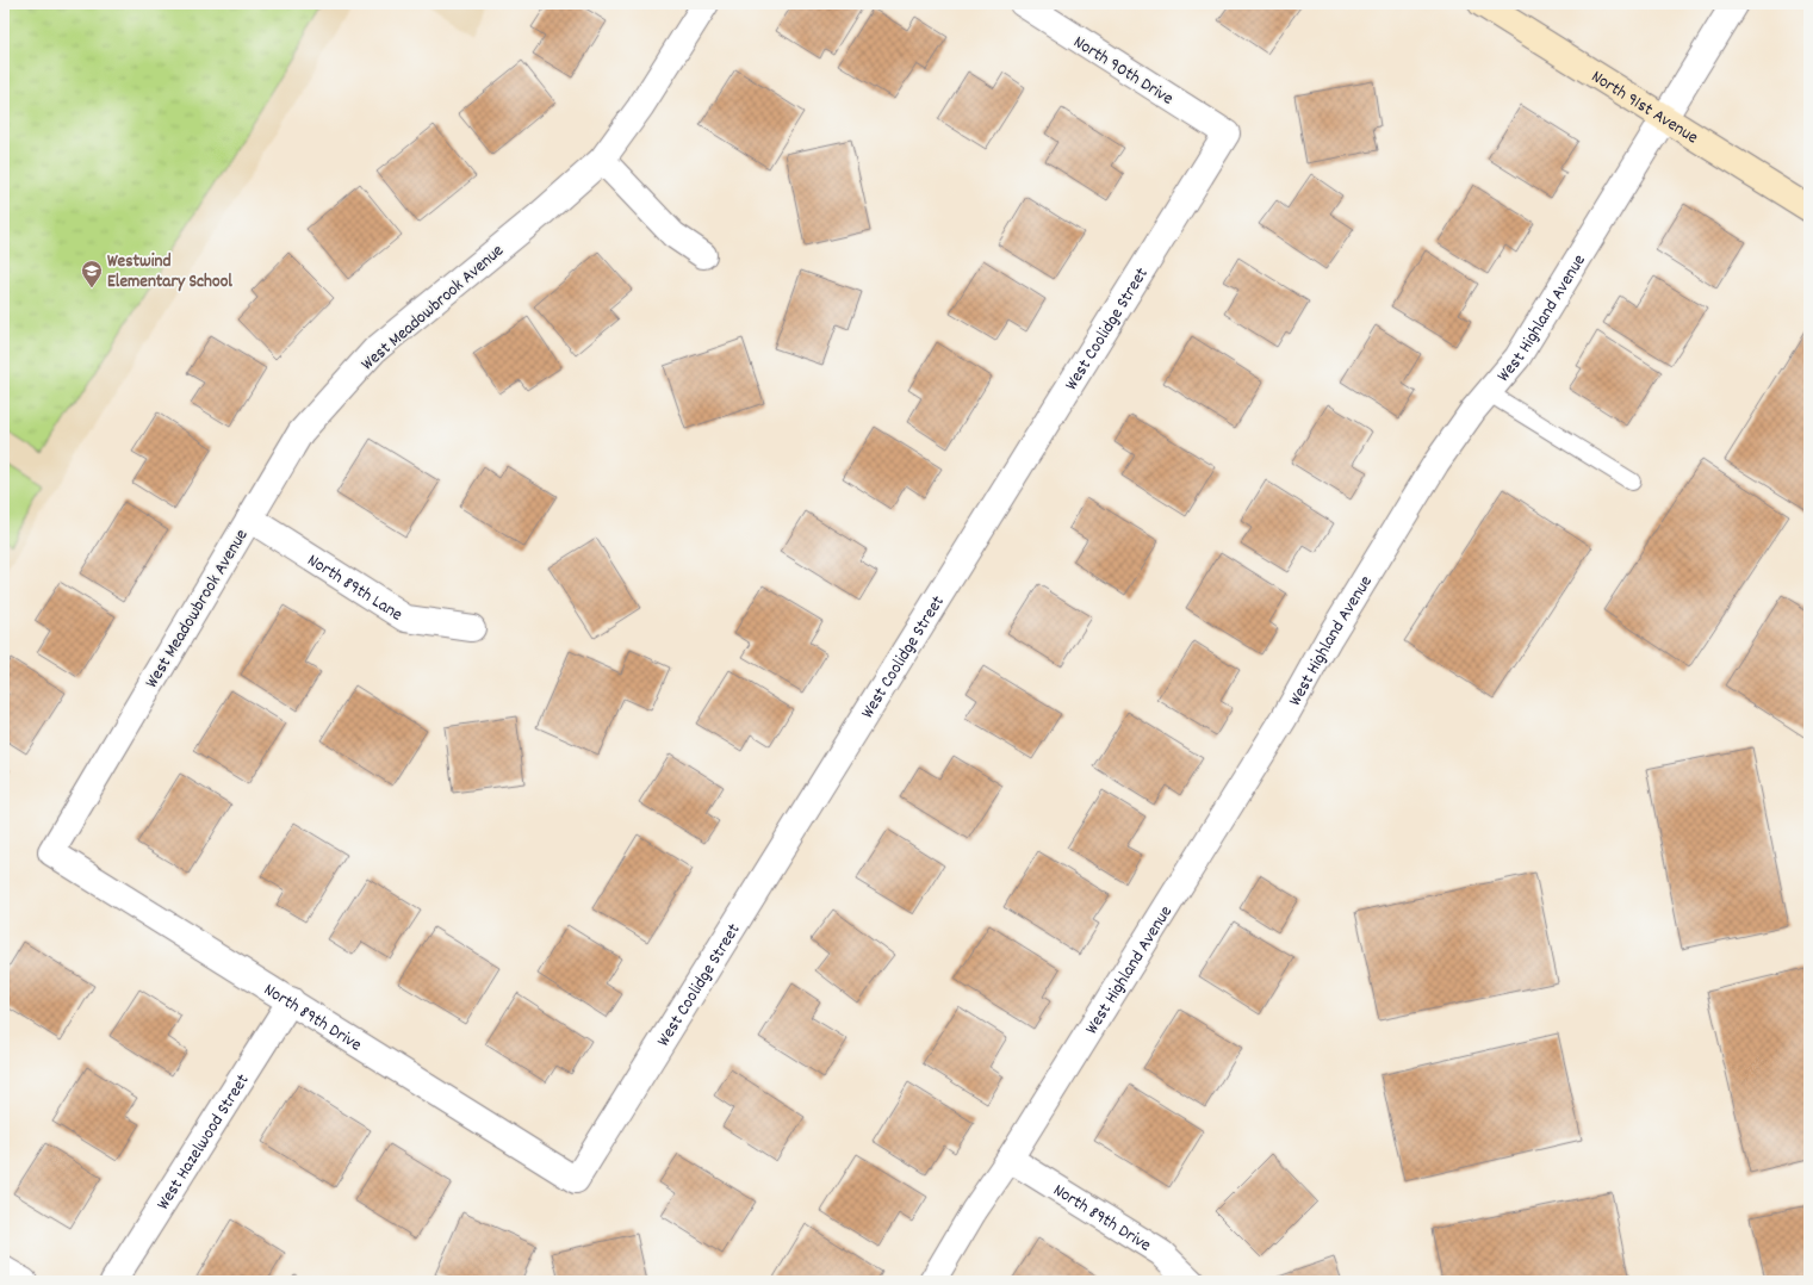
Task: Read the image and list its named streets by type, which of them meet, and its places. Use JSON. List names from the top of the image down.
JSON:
{
  "streets": {
    "main road": ["North 91st Avenue"],
    "street": [
      "North 90th Drive",
      "West Meadowbrook Avenue",
      "West Highland Avenue",
      "West Coolidge Street",
      "North 89th Lane",
      "North 89th Drive",
      "West Hazelwood Street"
    ]
  },
  "crossings": [
    ["North 90th Drive", "West Coolidge Street"],
    ["North 91st Avenue", "West Highland Avenue"],
    ["West Meadowbrook Avenue", "North 89th Lane"],
    ["West Meadowbrook Avenue", "North 89th Drive"],
    ["West Highland Avenue", "North 89th Drive"],
    ["West Coolidge Street", "North 89th Drive"],
    ["North 89th Drive", "West Hazelwood Street"]
  ],
  "places": {
    "school or university": ["Westwind Elementary School"]
  }
}
